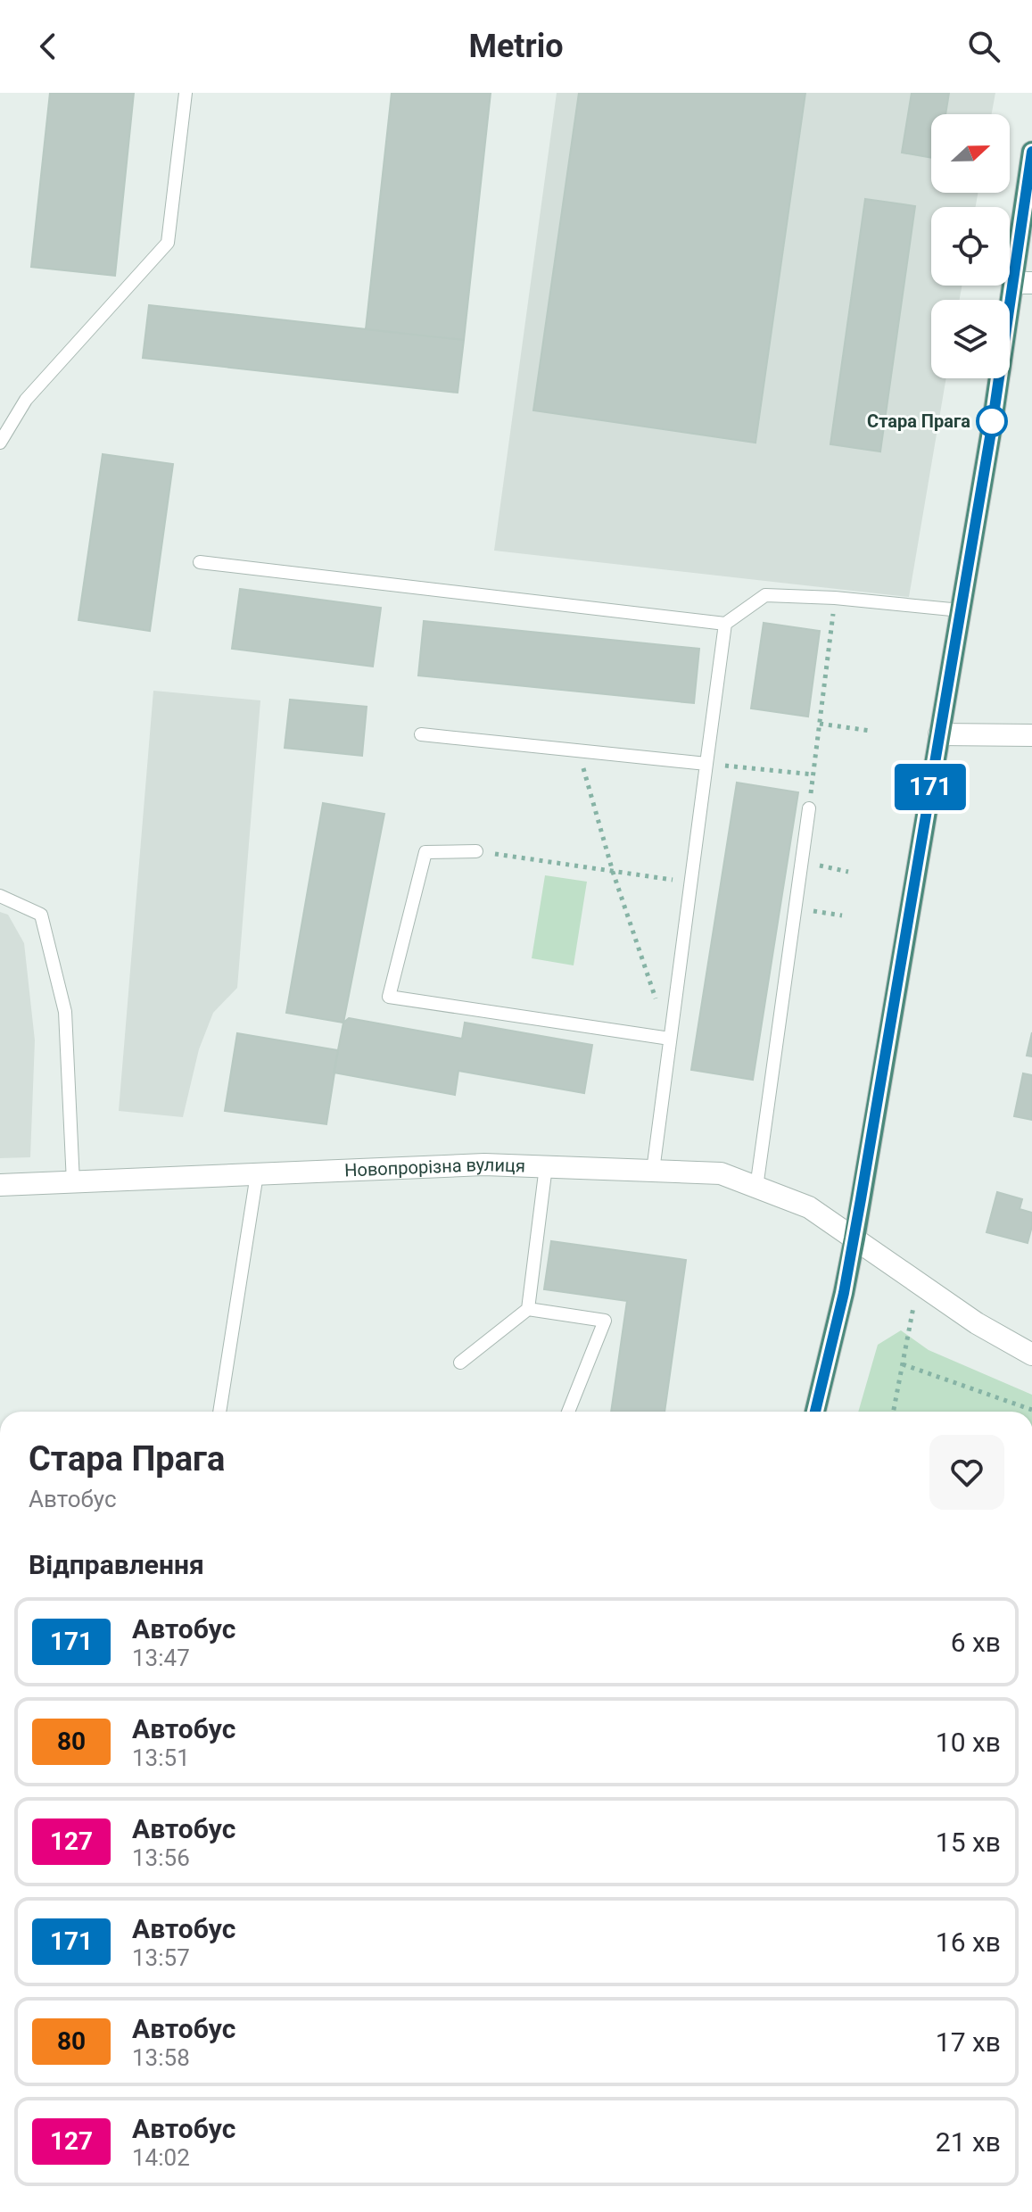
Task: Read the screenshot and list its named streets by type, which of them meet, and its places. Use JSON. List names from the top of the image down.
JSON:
{
  "streets": {
    "street": ["Новопрорізна вулиця"]
  },
  "places": ["Стара Прага"],
  "lines": ["bus line 171"],
  "north": "right",
  "page": {
    "header": "Metrio",
    "on_map": "171",
    "heading": [
      ["Стара Прага", "Автобус"],
      "Відправлення"
    ],
    "list": [
      {
        "mark": "171",
        "name": "Автобус",
        "note": "13:47",
        "value": "6 хв"
      },
      {
        "mark": "80",
        "name": "Автобус",
        "note": "13:51",
        "value": "10 хв"
      },
      {
        "mark": "127",
        "name": "Автобус",
        "note": "13:56",
        "value": "15 хв"
      },
      {
        "mark": "171",
        "name": "Автобус",
        "note": "13:57",
        "value": "16 хв"
      },
      {
        "mark": "80",
        "name": "Автобус",
        "note": "13:58",
        "value": "17 хв"
      },
      {
        "mark": "127",
        "name": "Автобус",
        "note": "14:02",
        "value": "21 хв"
      }
    ]
  }
}
